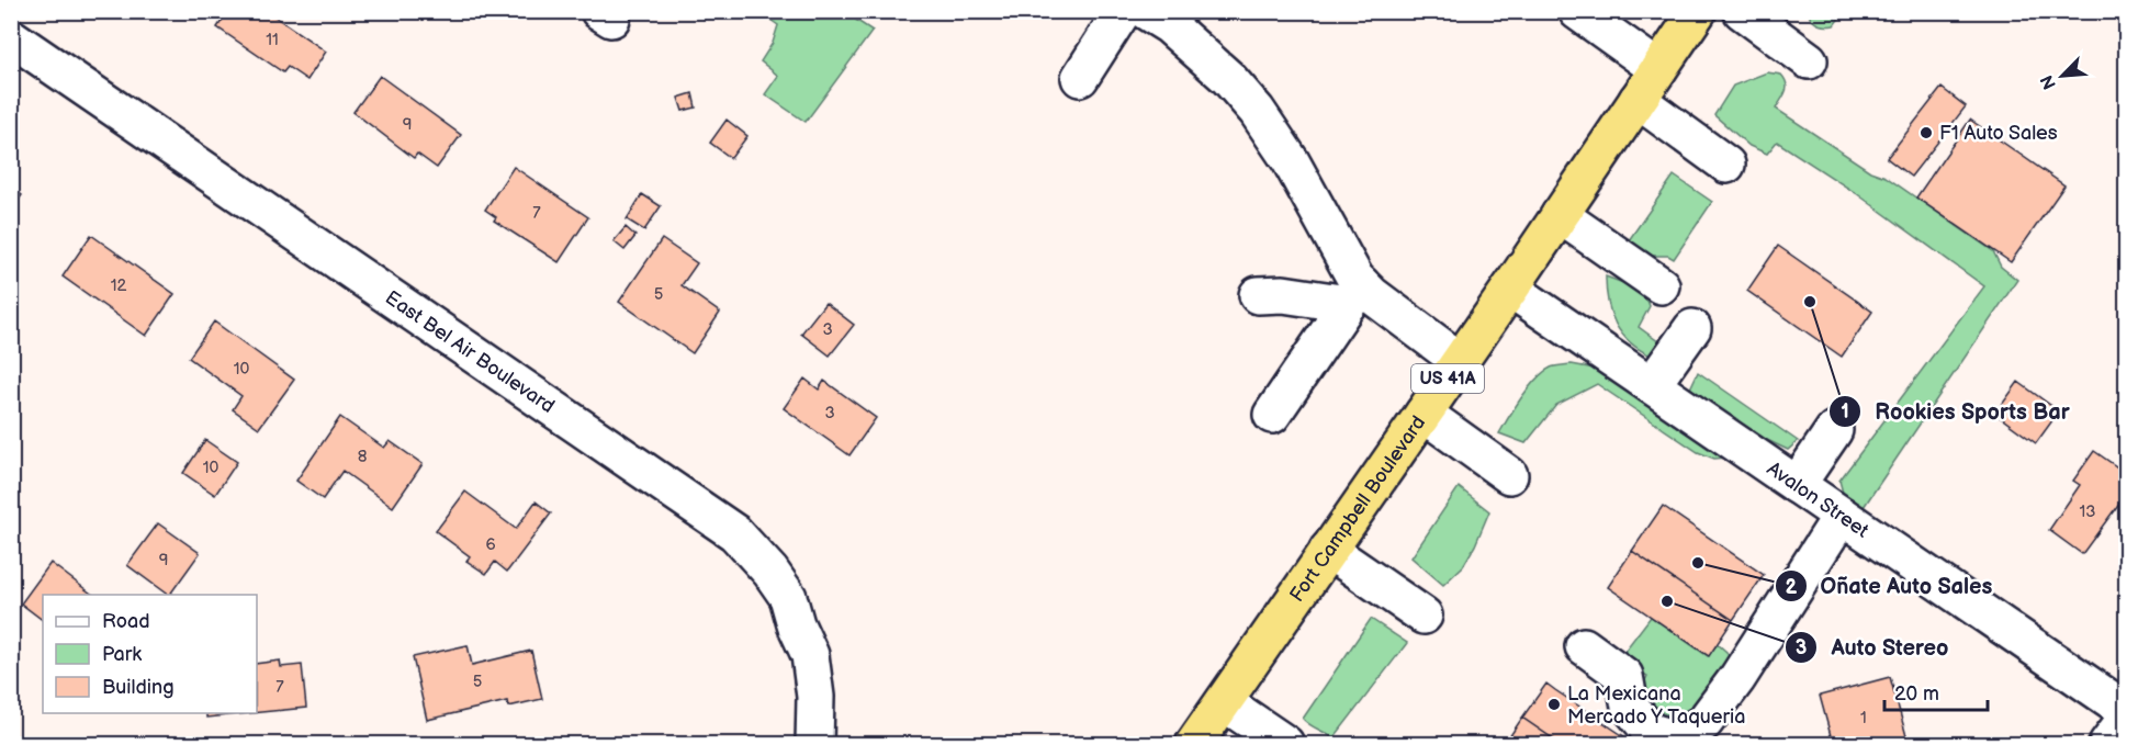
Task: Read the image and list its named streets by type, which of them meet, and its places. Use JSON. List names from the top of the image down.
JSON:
{
  "streets": {
    "highway": ["US 41A", "Fort Campbell Boulevard"],
    "street": ["East Bel Air Boulevard", "Avalon Street"]
  },
  "crossings": [
    ["Avalon Street", "Fort Campbell Boulevard"]
  ],
  "places": [
    "F1 Auto Sales",
    "Rookies Sports Bar",
    "Oñate Auto Sales",
    "Auto Stereo",
    "La Mexicana Mercado Y Taqueria"
  ],
  "house_numbers": [
    "11",
    "9",
    "7",
    "12",
    "5",
    "3",
    "10",
    "3",
    "8",
    "10",
    "13",
    "6",
    "9",
    "5",
    "7",
    "1"
  ],
  "legend": ["Road", "Park", "Building"],
  "scale_bar": "20 m",
  "north": "bottom left"
}
